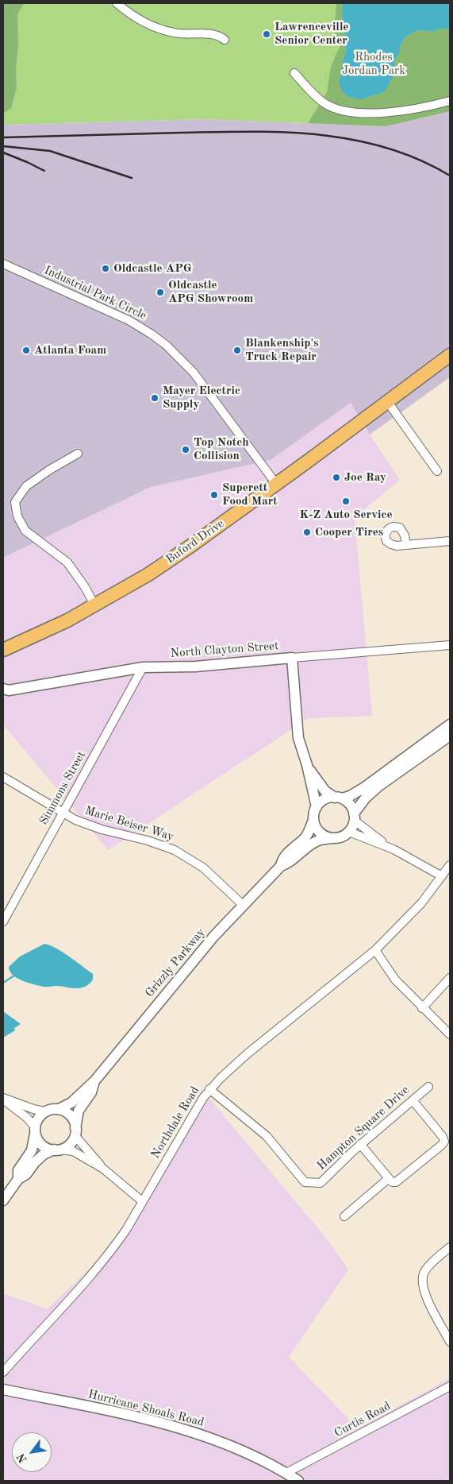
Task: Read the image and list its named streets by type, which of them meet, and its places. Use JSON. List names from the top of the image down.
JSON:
{
  "streets": {
    "highway": ["Buford Drive"],
    "street": [
      "Industrial Park Circle",
      "North Clayton Street",
      "Simmons Street",
      "Marie Beiser Way",
      "Grizzly Parkway",
      "Northdale Road",
      "Hampton Square Drive",
      "Hurricane Shoals Road",
      "Curtis Road"
    ]
  },
  "crossings": [
    ["Industrial Park Circle", "Buford Drive"],
    ["North Clayton Street", "Simmons Street"],
    ["Simmons Street", "Marie Beiser Way"],
    ["Marie Beiser Way", "Grizzly Parkway"],
    ["Northdale Road", "Hampton Square Drive"],
    ["Hurricane Shoals Road", "Curtis Road"]
  ],
  "parks": ["Rhodes Jordan Park"],
  "places": [
    "Lawrenceville Senior Center",
    "Oldcastle APG",
    "Oldcastle APG Showroom",
    "Atlanta Foam",
    "Blankenship's Truck Repair",
    "Mayer Electric Supply",
    "Top Notch Collision",
    "Joe Ray",
    "Superett Food Mart",
    "K-Z Auto Service",
    "Cooper Tires"
  ],
  "north": "bottom left"
}
